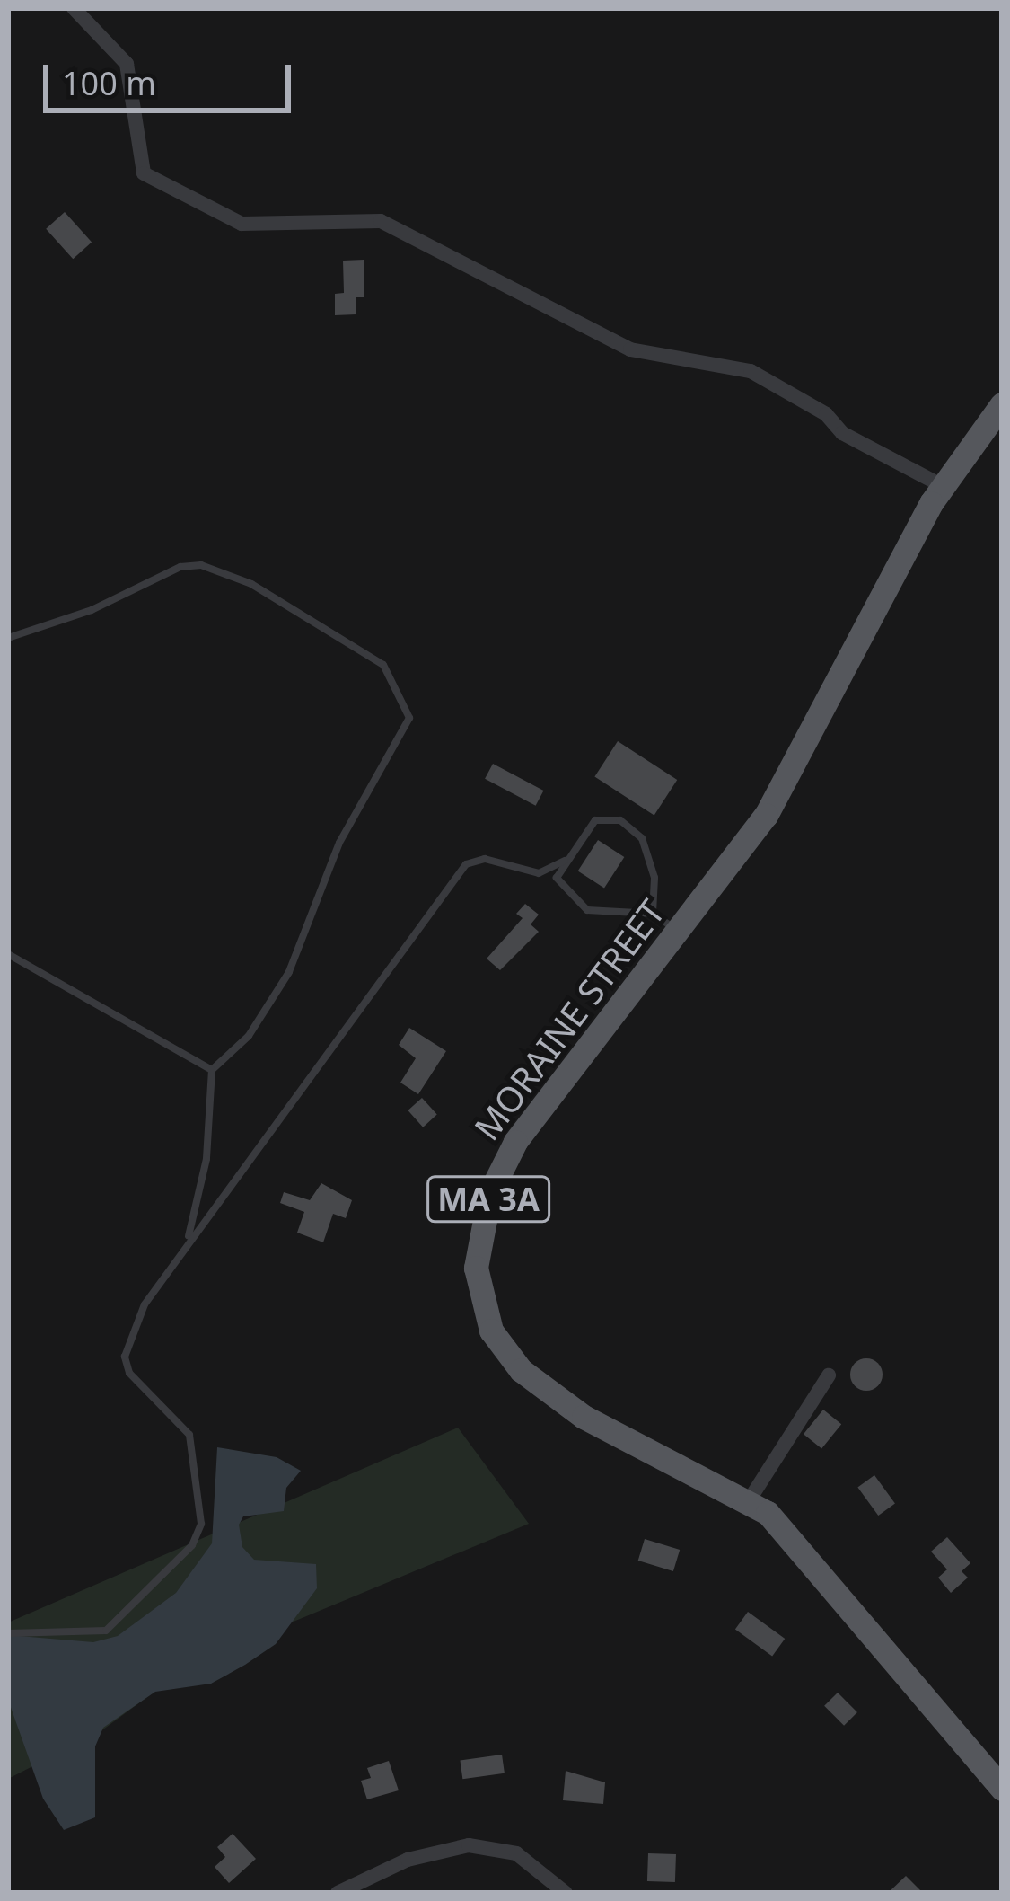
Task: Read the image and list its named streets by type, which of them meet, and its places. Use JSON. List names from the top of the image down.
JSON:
{
  "streets": {
    "main road": ["MORAINE STREET", "MA 3A"]
  },
  "crossings": [
    ["MORAINE STREET", "MA 3A"]
  ],
  "scale_bar": "100 m"
}
